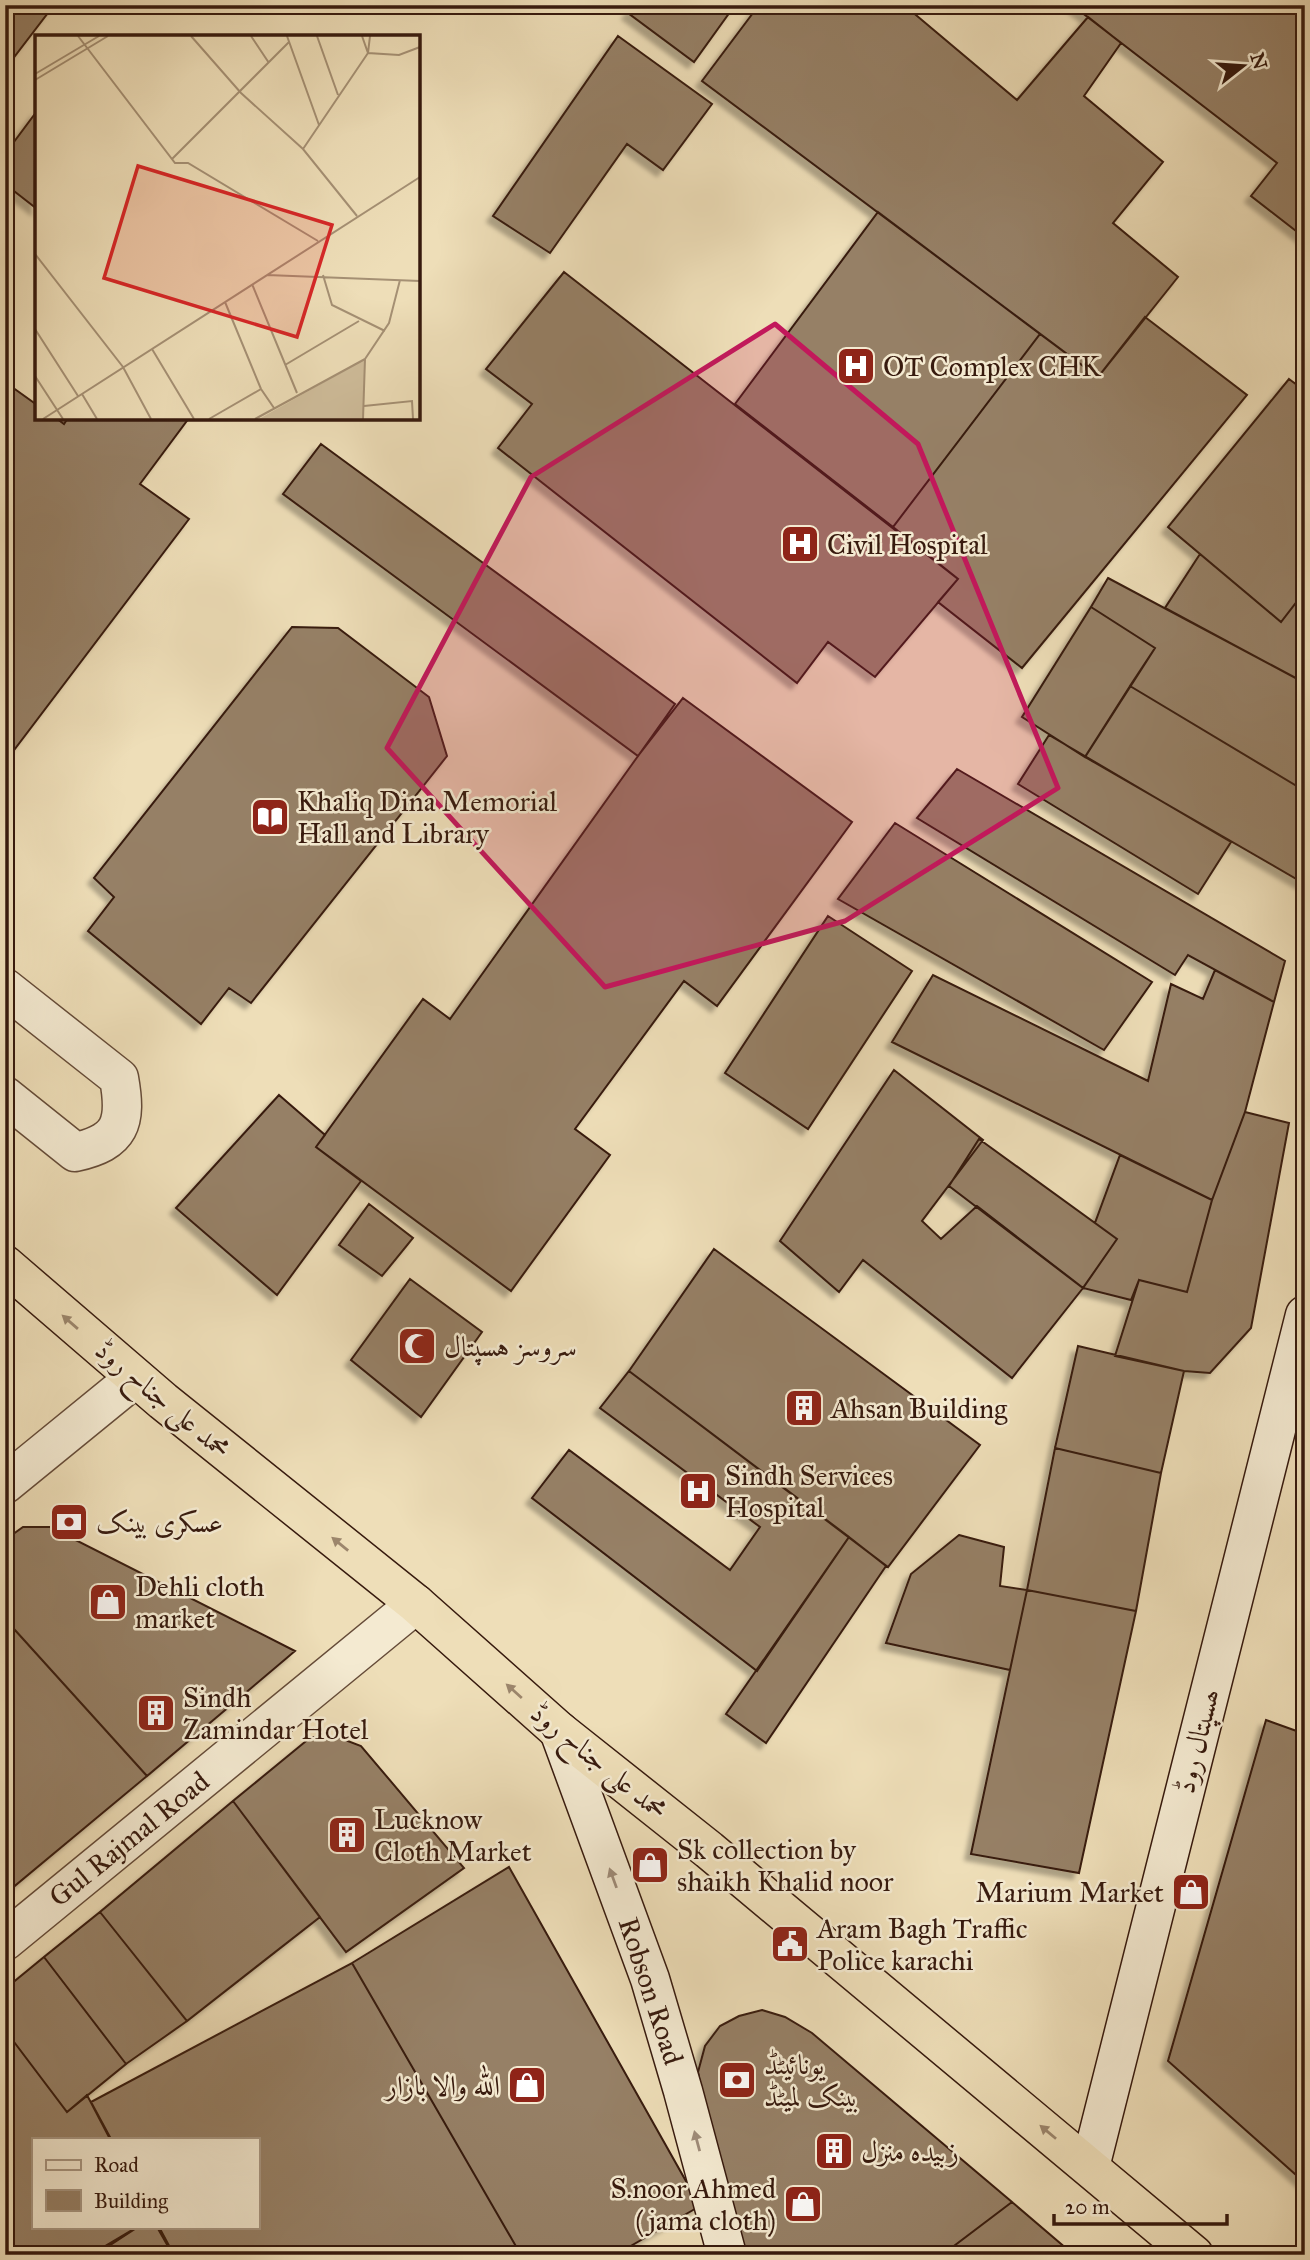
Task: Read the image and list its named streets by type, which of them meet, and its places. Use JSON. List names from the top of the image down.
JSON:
{
  "streets": {
    "highway": ["محمد علی جناح روڈ"],
    "street": ["ھسپتال روڈ", "Gul Rajmal Road", "Robson Road"]
  },
  "crossings": [
    ["محمد علی جناح روڈ", "ھسپتال روڈ"],
    ["محمد علی جناح روڈ", "Gul Rajmal Road"],
    ["محمد علی جناح روڈ", "Robson Road"]
  ],
  "one_way": ["محمد علی جناح روڈ", "Robson Road"],
  "places": {
    "hospital": ["OT Complex CHK", "Civil Hospital", "Sindh Services Hospital"],
    "library": ["Khaliq Dina Memorial Hall and Library"],
    "mosque": ["سروسز ہسپتال"],
    "building": [
      "Ahsan Building",
      "Sindh Zamindar Hotel",
      "Lucknow Cloth Market",
      "زبیدہ منزل"
    ],
    "bank": ["عسکری بینک", "یونائیٹڈ بینک لمیٹڈ"],
    "shop": [
      "Dehli cloth market",
      "Sk collection by shaikh Khalid noor",
      "Marium Market",
      "اللہ والا بازار",
      "S.noor Ahmed ( jama cloth)"
    ],
    "public building": ["Aram Bagh Traffic Police karachi"]
  },
  "legend": ["Road", "Building"],
  "scale_bar": "20 m",
  "north": "right"
}
